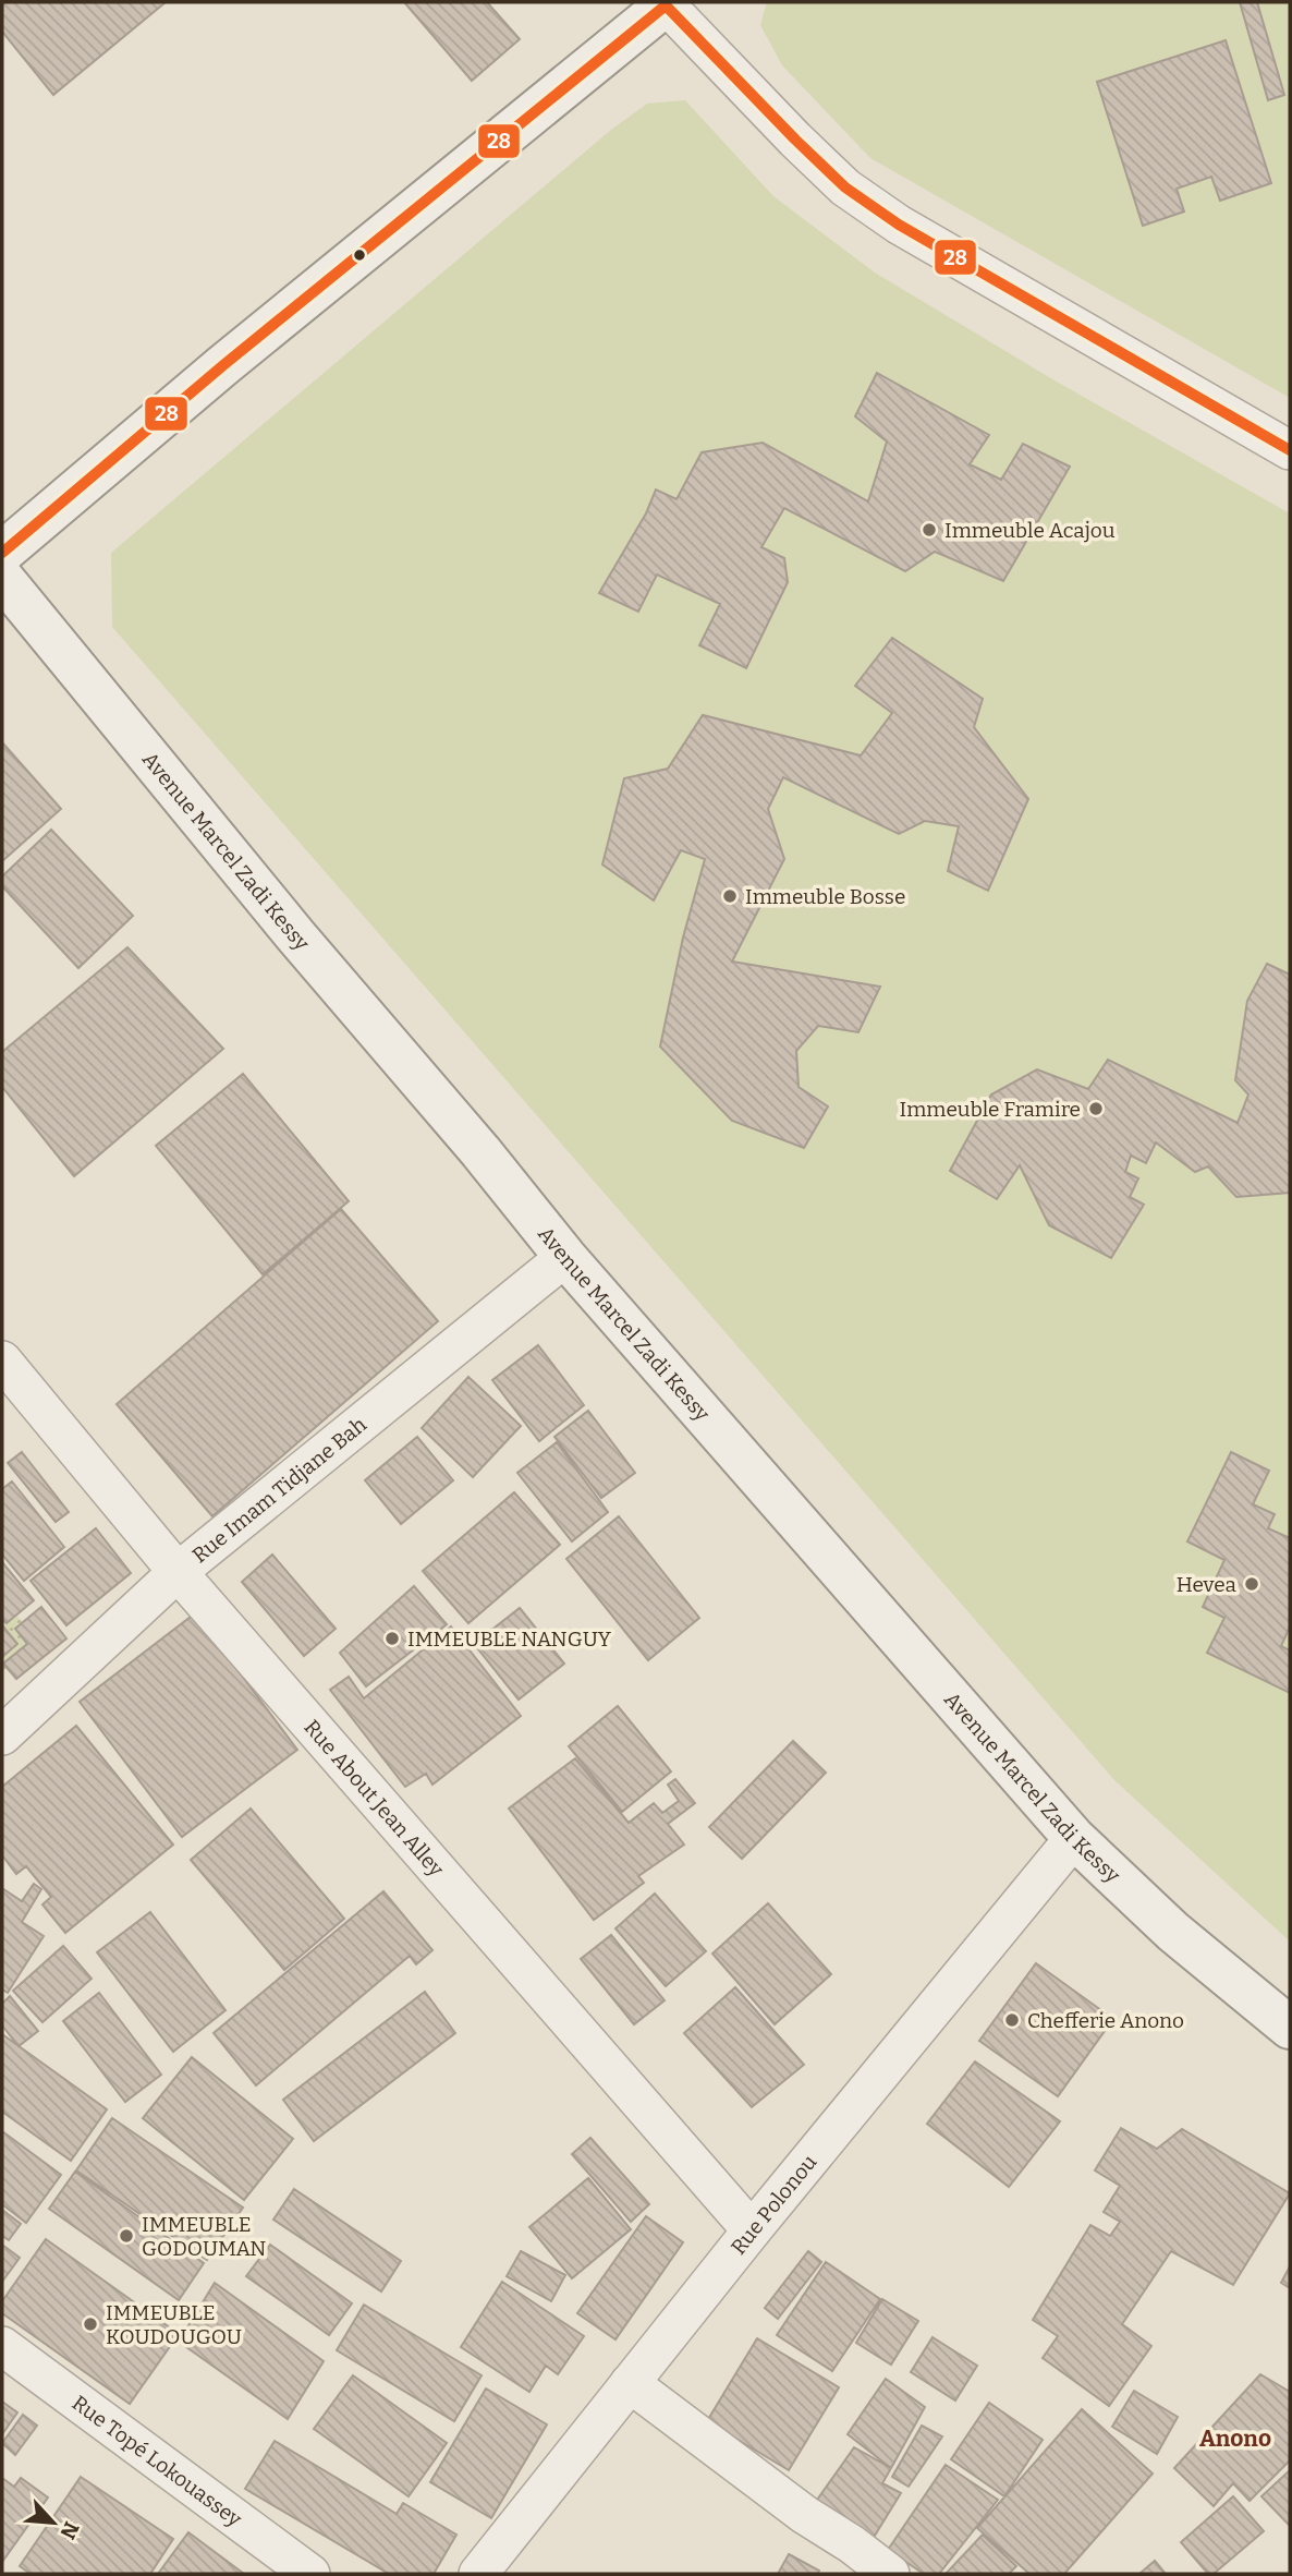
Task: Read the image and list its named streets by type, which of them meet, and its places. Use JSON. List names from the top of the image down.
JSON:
{
  "streets": {
    "street": [
      "Avenue Marcel Zadi Kessy",
      "Rue Imam Tidjane Bah",
      "Rue About Jean Alley",
      "Rue Polonou",
      "Rue Topé Lokouassey"
    ]
  },
  "crossings": [
    ["Avenue Marcel Zadi Kessy", "Rue Imam Tidjane Bah"],
    ["Avenue Marcel Zadi Kessy", "Rue Polonou"],
    ["Rue Imam Tidjane Bah", "Rue About Jean Alley"],
    ["Rue About Jean Alley", "Rue Polonou"]
  ],
  "districts": ["Anono"],
  "places": [
    "Immeuble Acajou",
    "Immeuble Bosse",
    "Immeuble Framire",
    "Hevea",
    "IMMEUBLE NANGUY",
    "Chefferie Anono",
    "IMMEUBLE GODOUMAN",
    "IMMEUBLE KOUDOUGOU"
  ],
  "lines": ["transit line 28"],
  "north": "bottom right"
}
